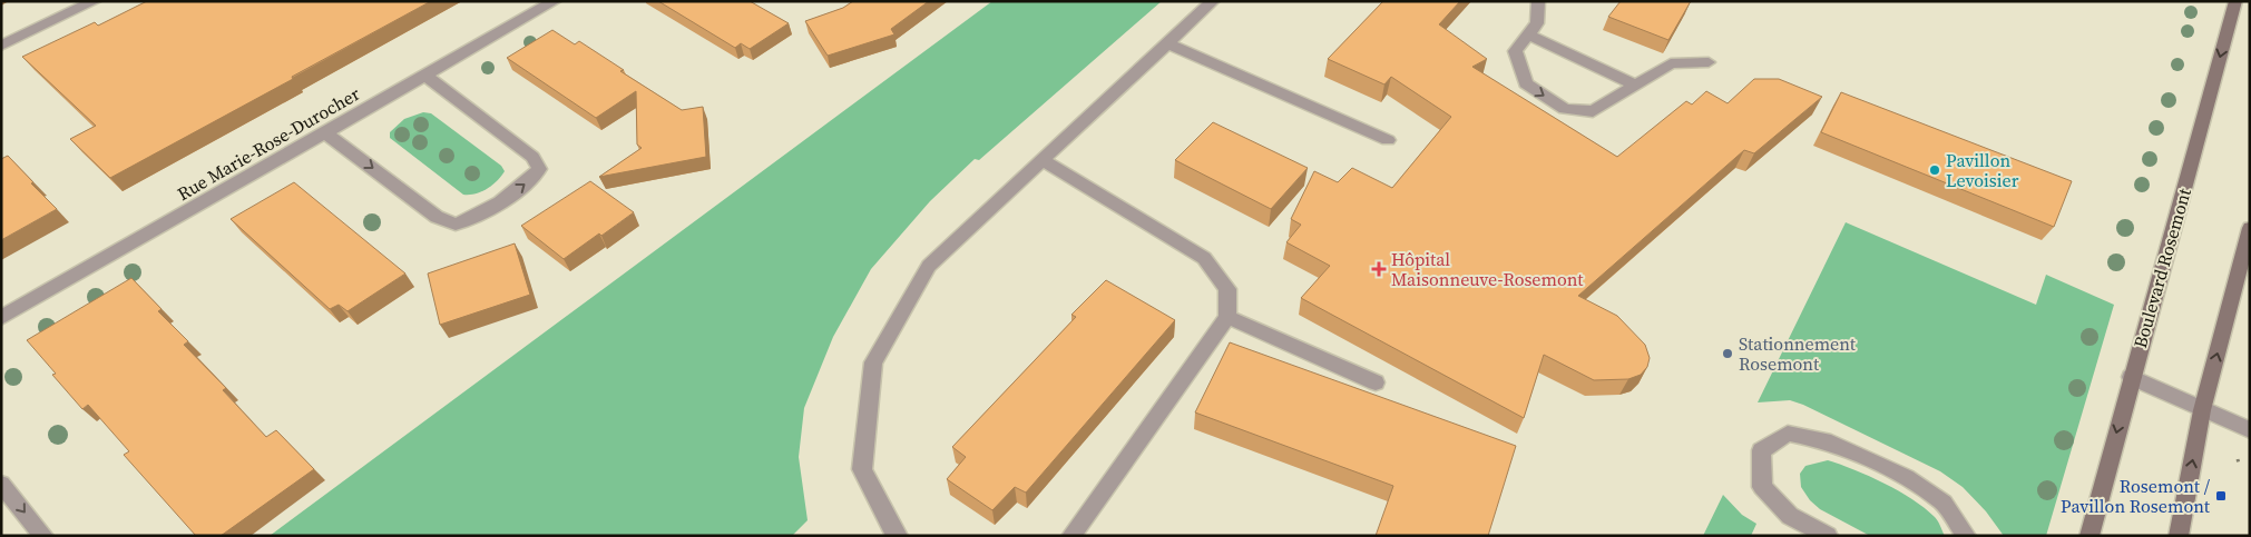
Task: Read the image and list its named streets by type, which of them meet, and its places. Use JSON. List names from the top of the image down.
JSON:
{
  "streets": {
    "main road": ["Boulevard Rosemont"],
    "street": ["Rue Marie-Rose-Durocher"]
  },
  "places": {
    "other": ["Pavillon Levoisier", "Stationnement Rosemont"],
    "health": ["Hôpital Maisonneuve-Rosemont"],
    "transit": ["Rosemont / Pavillon Rosemont"]
  }
}
